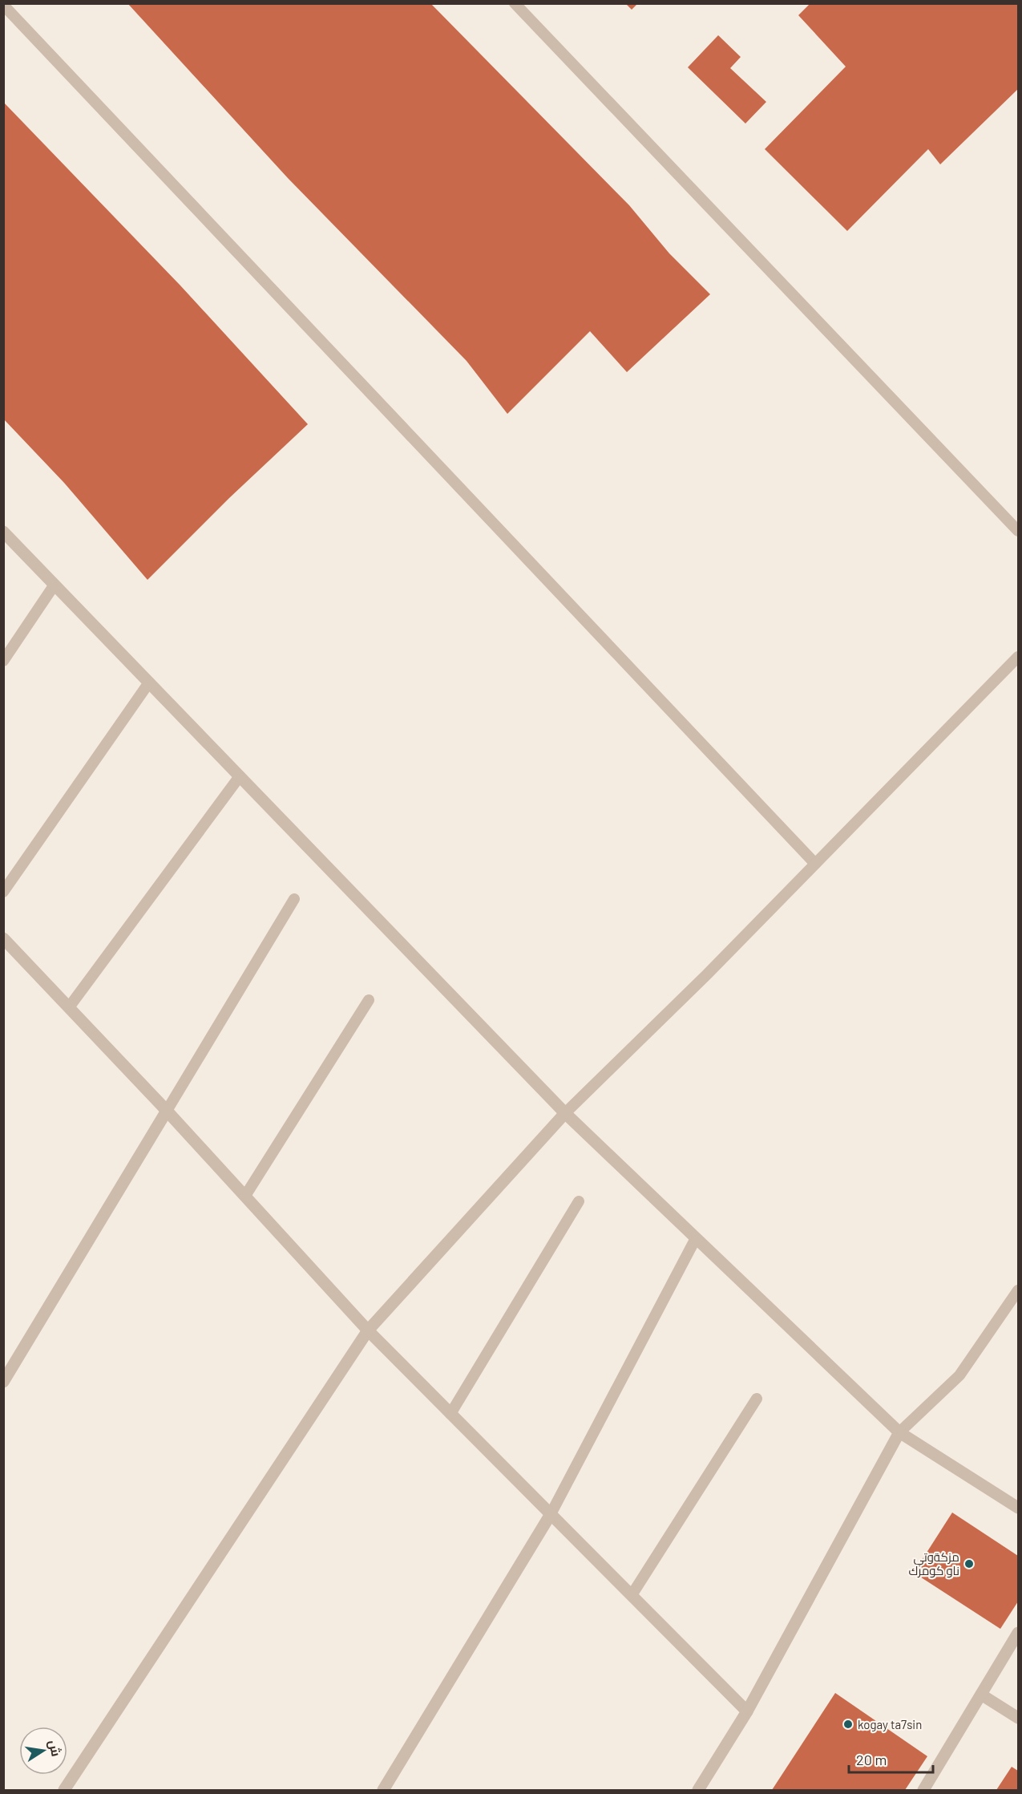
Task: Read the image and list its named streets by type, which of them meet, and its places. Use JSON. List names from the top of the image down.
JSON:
{
  "places": ["مزكةوتي ناو كومرك", "kogay ta7sin"],
  "scale_bar": "20 m",
  "north": "right"
}
